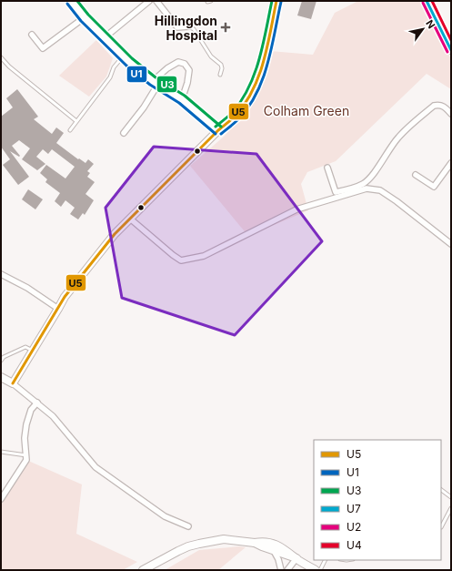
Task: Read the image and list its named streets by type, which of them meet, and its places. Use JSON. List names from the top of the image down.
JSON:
{
  "parks": ["Colham Green"],
  "places": {
    "health": ["Hillingdon Hospital"]
  },
  "lines": [
    "transit line U5",
    "transit line U3",
    "transit line U7",
    "transit line U4",
    "transit line U1",
    "transit line U2"
  ],
  "legend": [
    "U5",
    "U1",
    "U3",
    "U7",
    "U2",
    "U4"
  ],
  "north": "top right"
}
